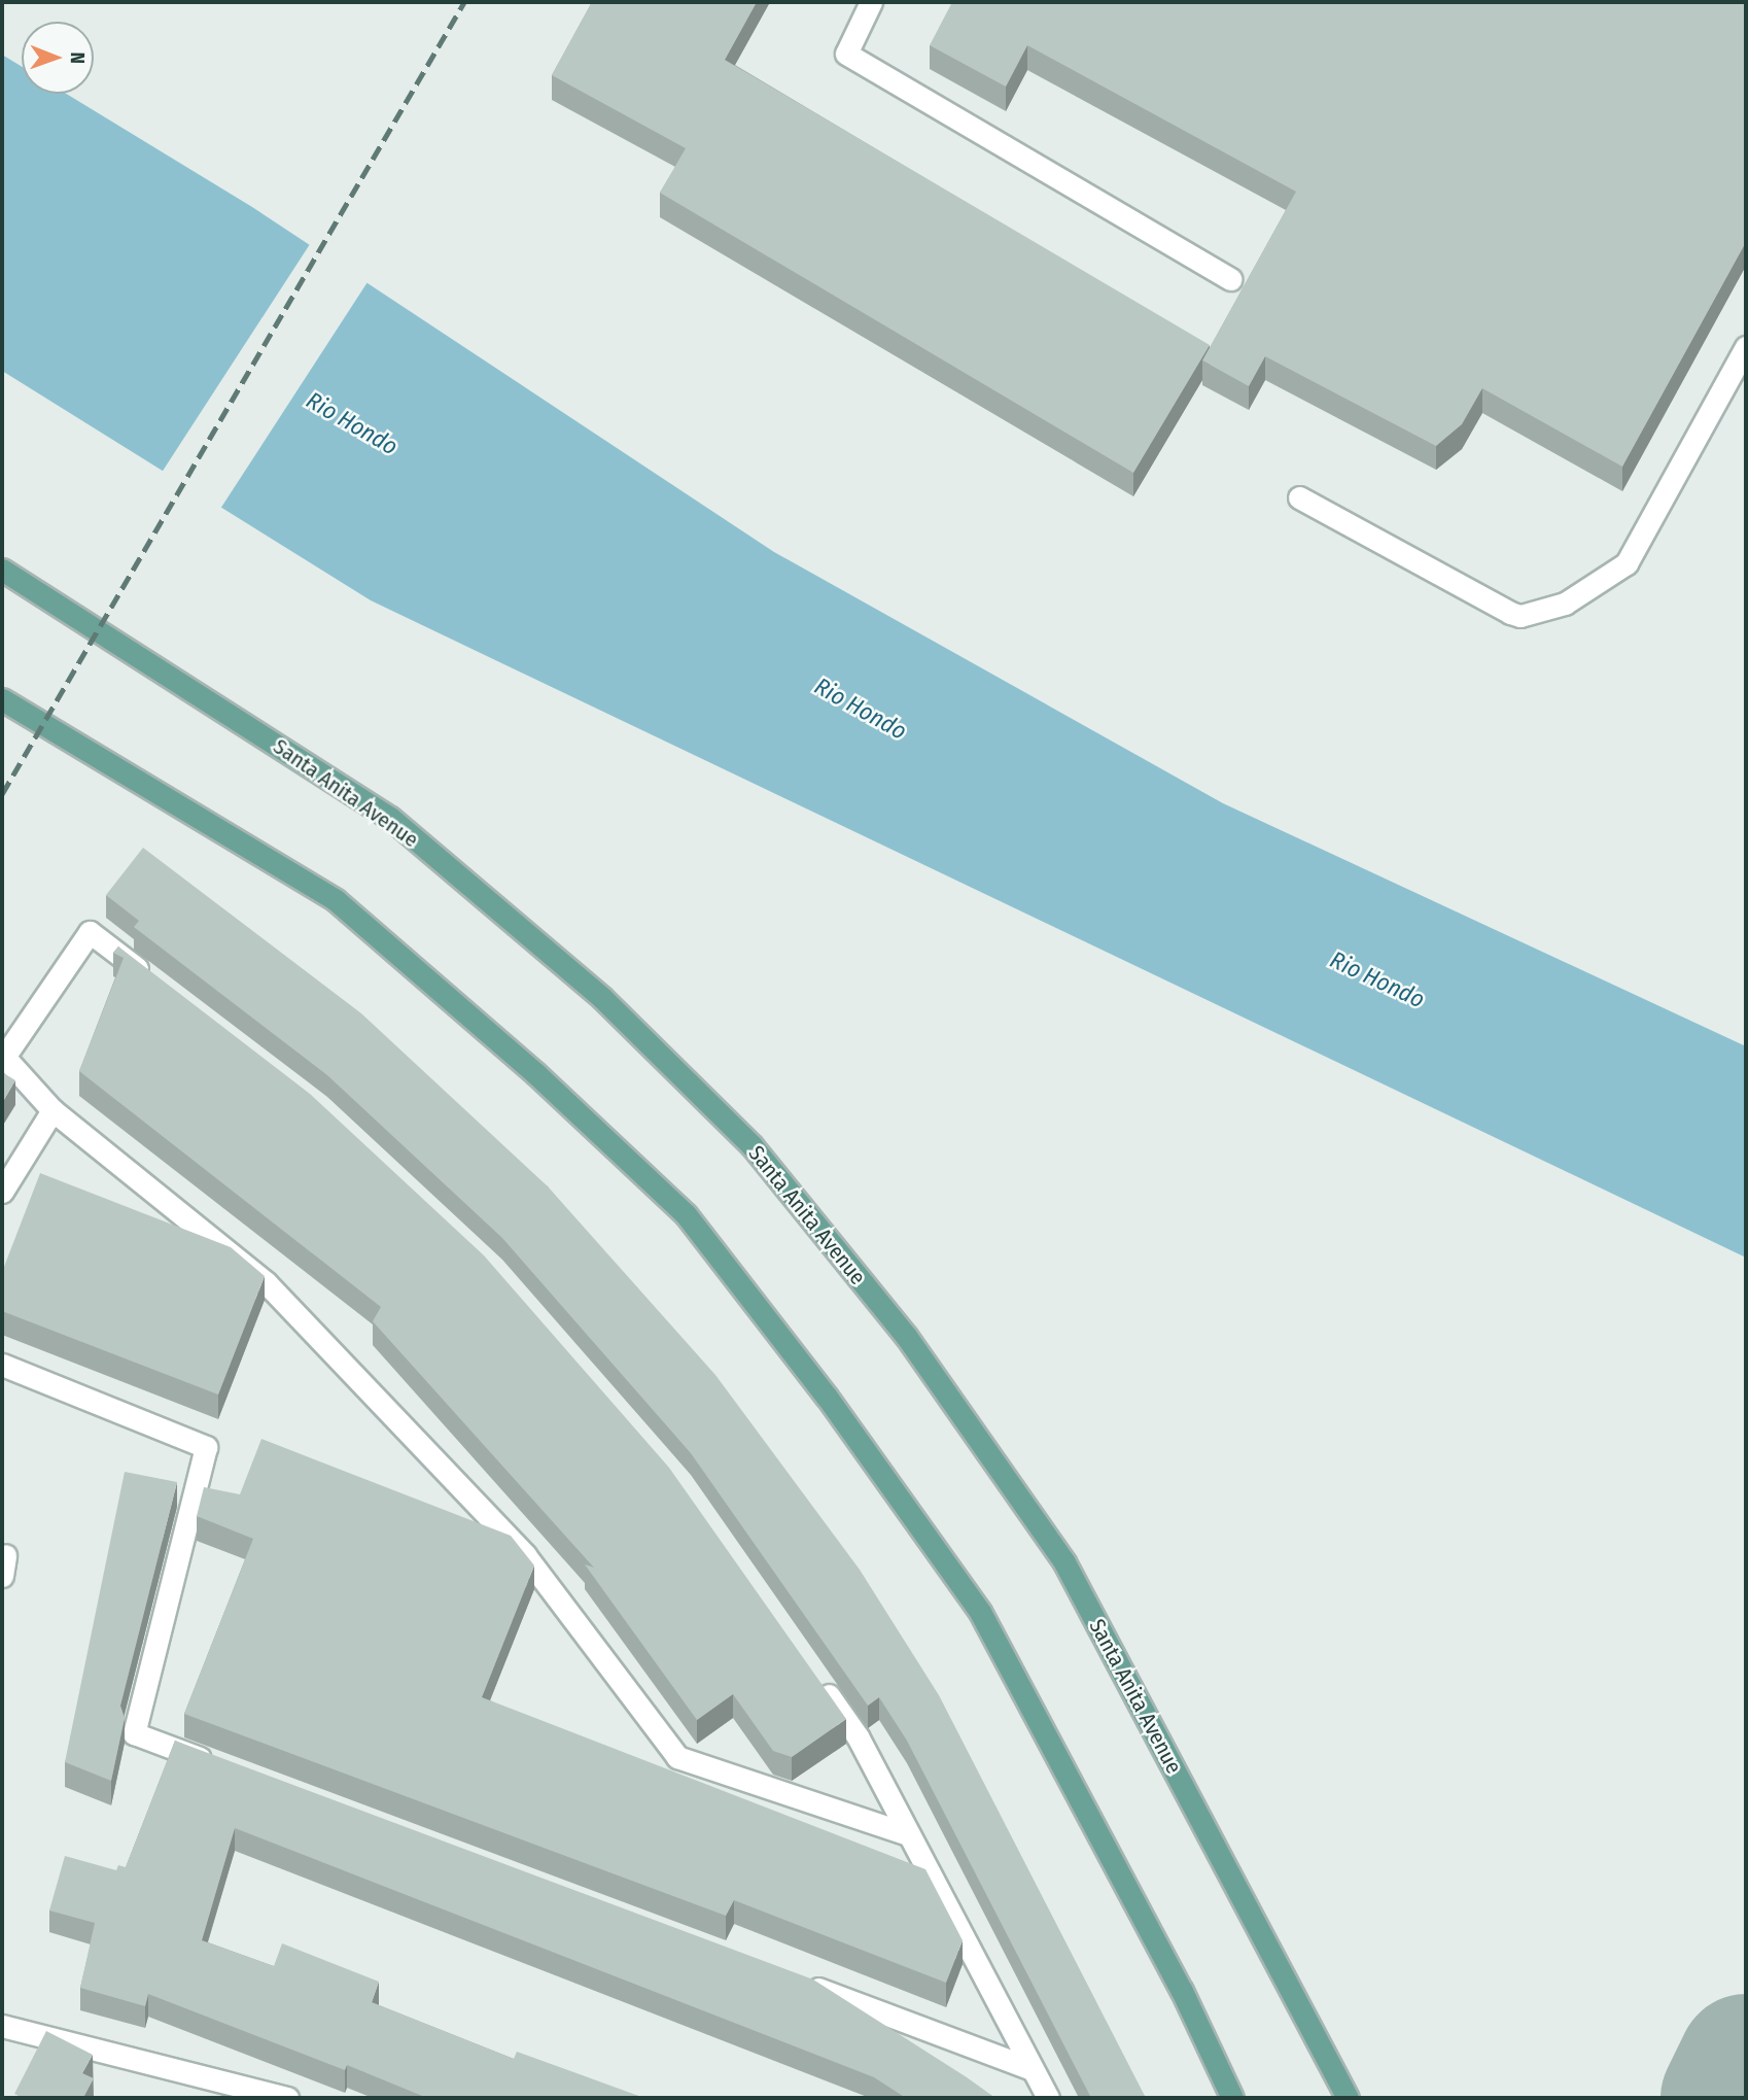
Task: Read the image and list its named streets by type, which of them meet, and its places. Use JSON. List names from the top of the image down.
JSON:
{
  "streets": {
    "main road": ["Santa Anita Avenue"]
  },
  "water": ["Rio Hondo"],
  "north": "right"
}
